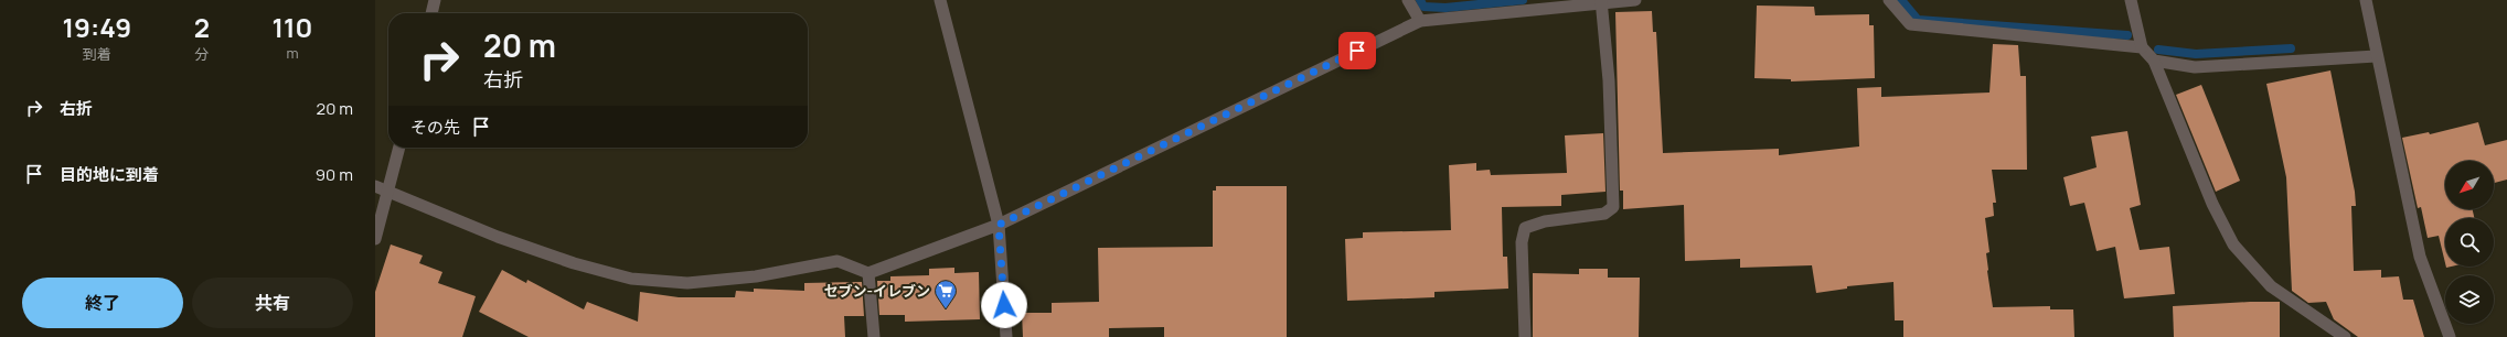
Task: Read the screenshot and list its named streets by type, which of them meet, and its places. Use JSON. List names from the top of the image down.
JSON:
{
  "places": {
    "supermarket": ["セブン-イレブン"]
  },
  "north": "bottom left",
  "page": {
    "eta": [
      "19:49",
      "到着",
      "2",
      "分",
      "110",
      "m"
    ],
    "turn": ["20 m", "右折"],
    "list": [
      {
        "name": "右折",
        "value": "20 m"
      },
      {
        "name": "目的地に到着",
        "value": "90 m"
      }
    ],
    "then": "その先",
    "buttons": ["終了", "共有"]
  }
}
